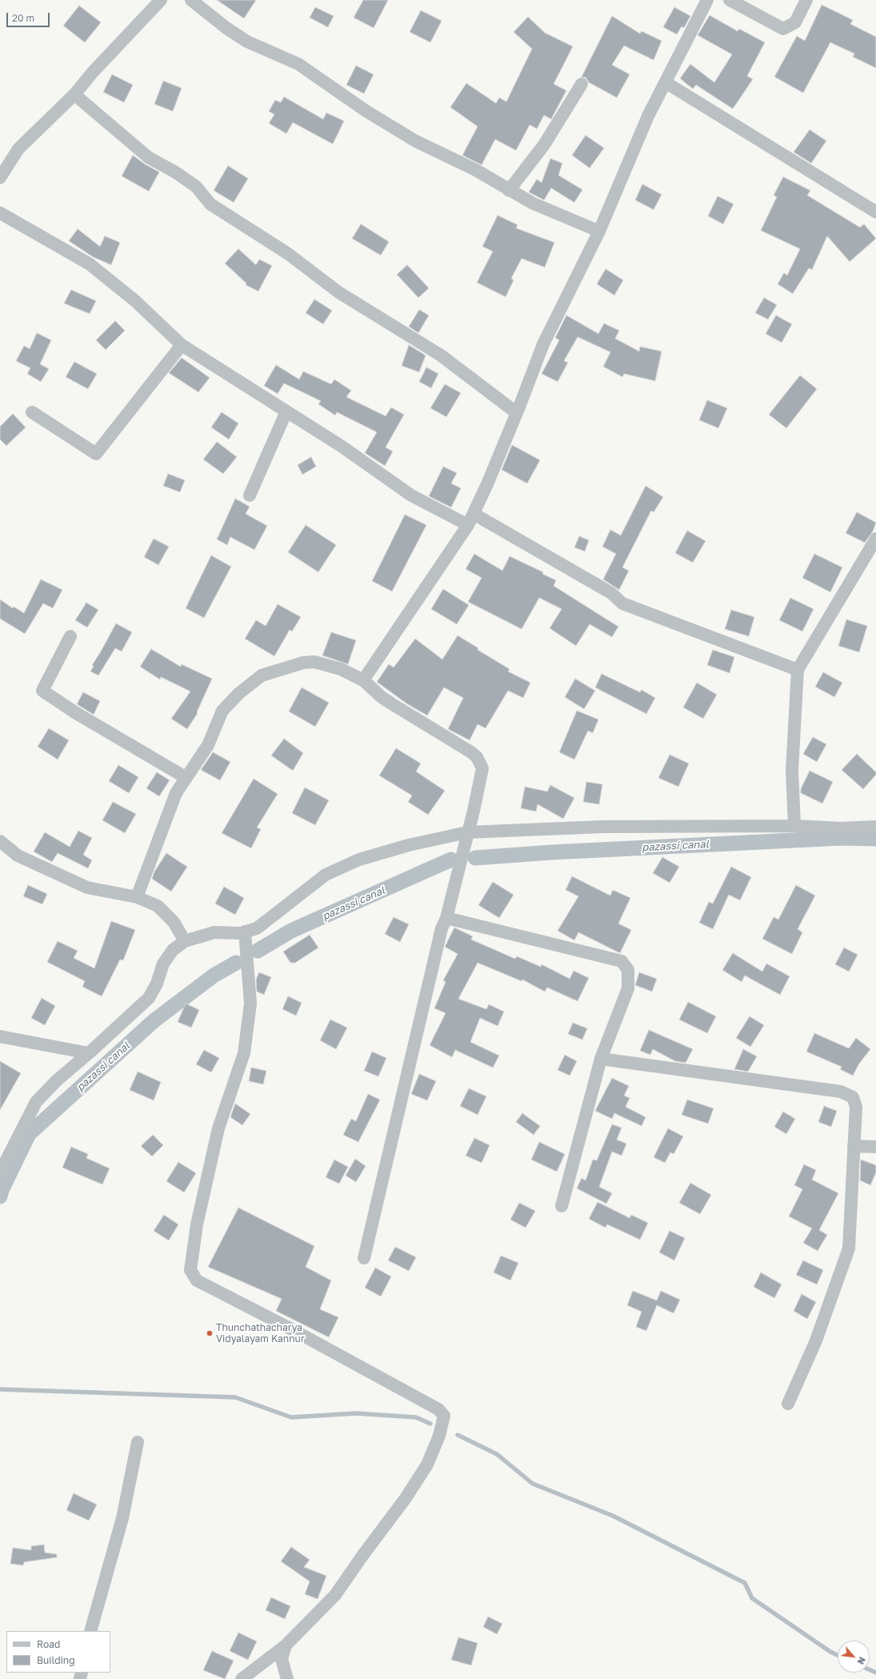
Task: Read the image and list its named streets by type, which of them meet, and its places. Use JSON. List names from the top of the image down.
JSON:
{
  "water": ["pazassi canal"],
  "places": ["Thunchathacharya Vidyalayam Kannur"],
  "legend": ["Road", "Building"],
  "scale_bar": "20 m",
  "north": "bottom right"
}
